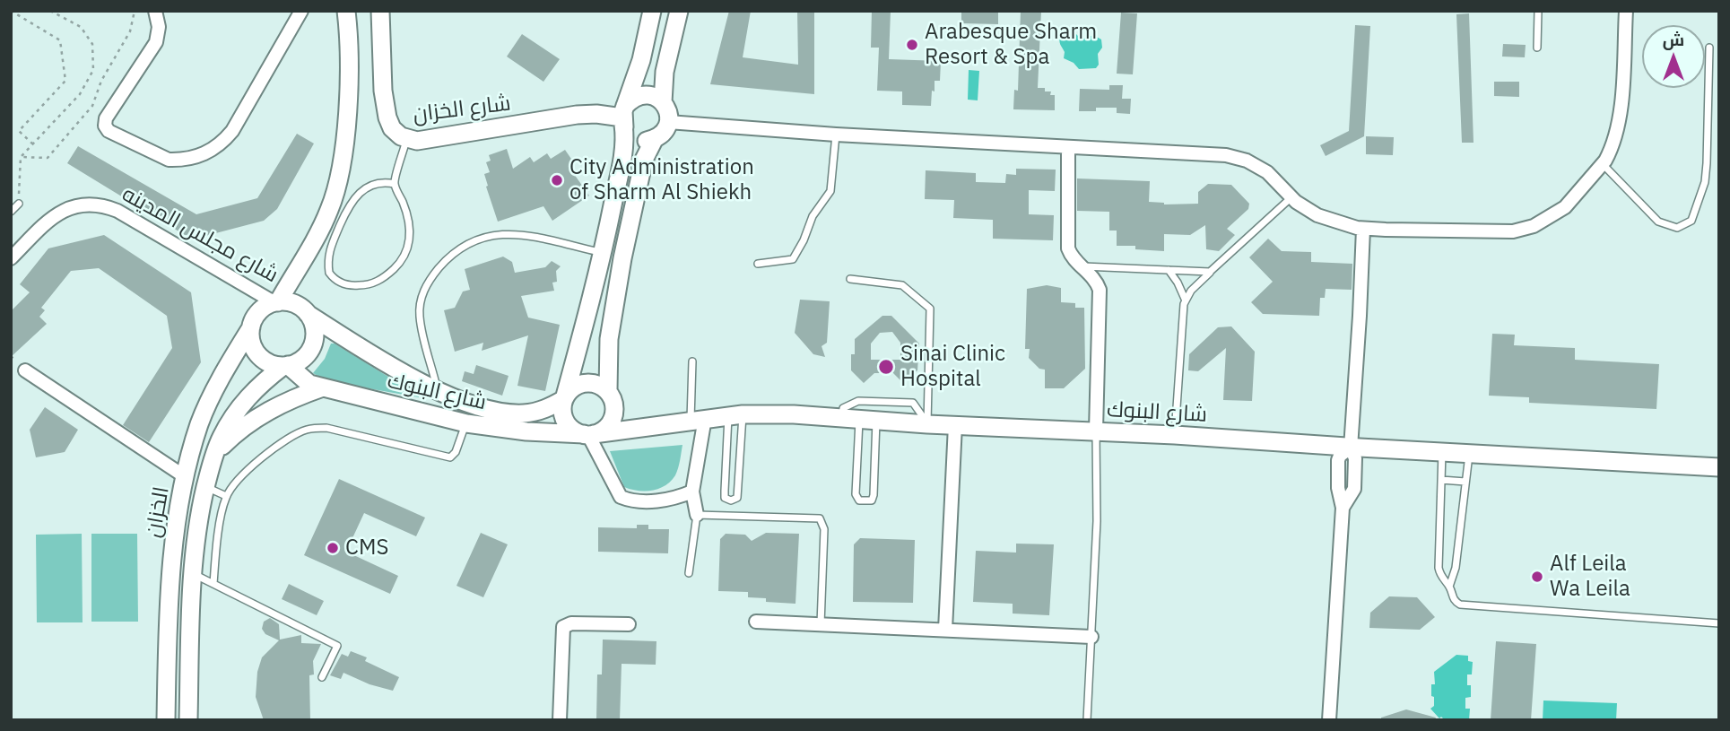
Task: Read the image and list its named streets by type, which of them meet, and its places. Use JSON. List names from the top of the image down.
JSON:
{
  "streets": {
    "main road": ["شارع الخزان", "شارع البنوك", "الخزان"],
    "street": ["شارع مجلس المدينه"]
  },
  "crossings": [
    ["شارع مجلس المدينه", "شارع البنوك"],
    ["شارع مجلس المدينه", "الخزان"],
    ["شارع البنوك", "الخزان"]
  ],
  "places": [
    "Arabesque Sharm Resort & Spa",
    "City Administration of Sharm Al Shiekh",
    "Sinai Clinic Hospital",
    "CMS",
    "Alf Leila Wa Leila"
  ],
  "north": "top"
}
